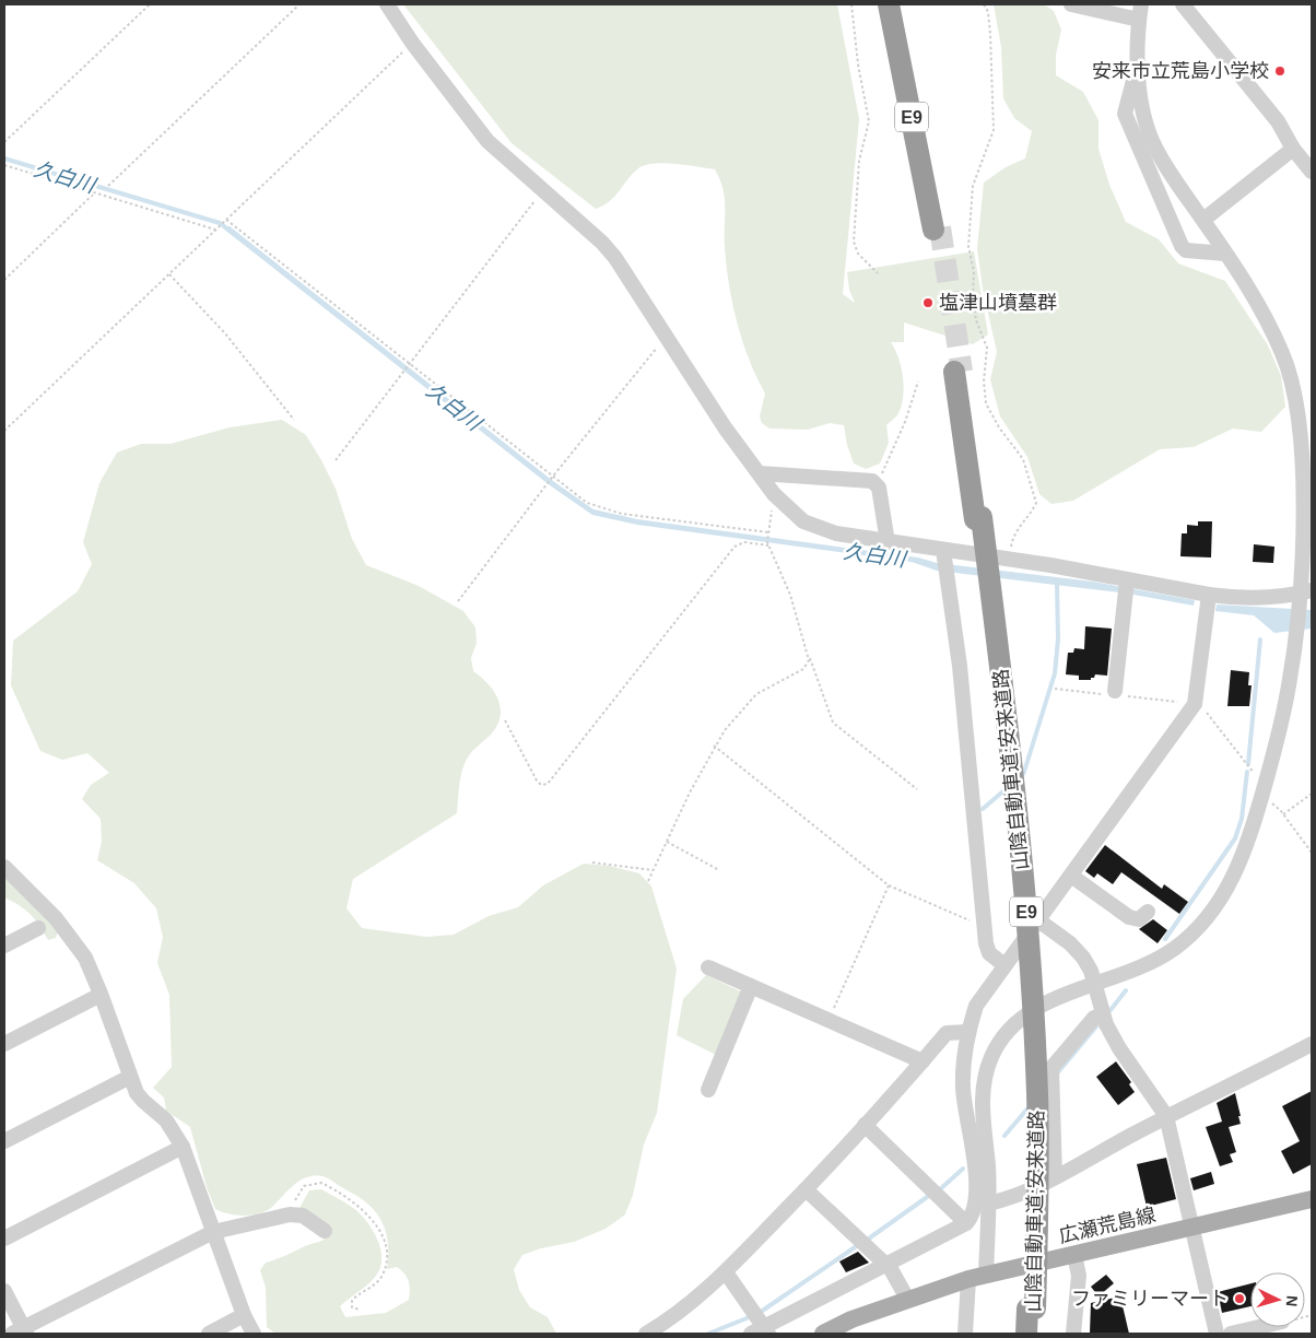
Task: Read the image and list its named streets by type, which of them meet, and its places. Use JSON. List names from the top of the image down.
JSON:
{
  "streets": {
    "highway": ["E9", "山陰自動車道;安来道路"],
    "main road": ["広瀬荒島線"]
  },
  "water": ["久白川"],
  "places": ["安来市立荒島小学校", "塩津山墳墓群", "ファミリーマート"],
  "north": "right"
}
